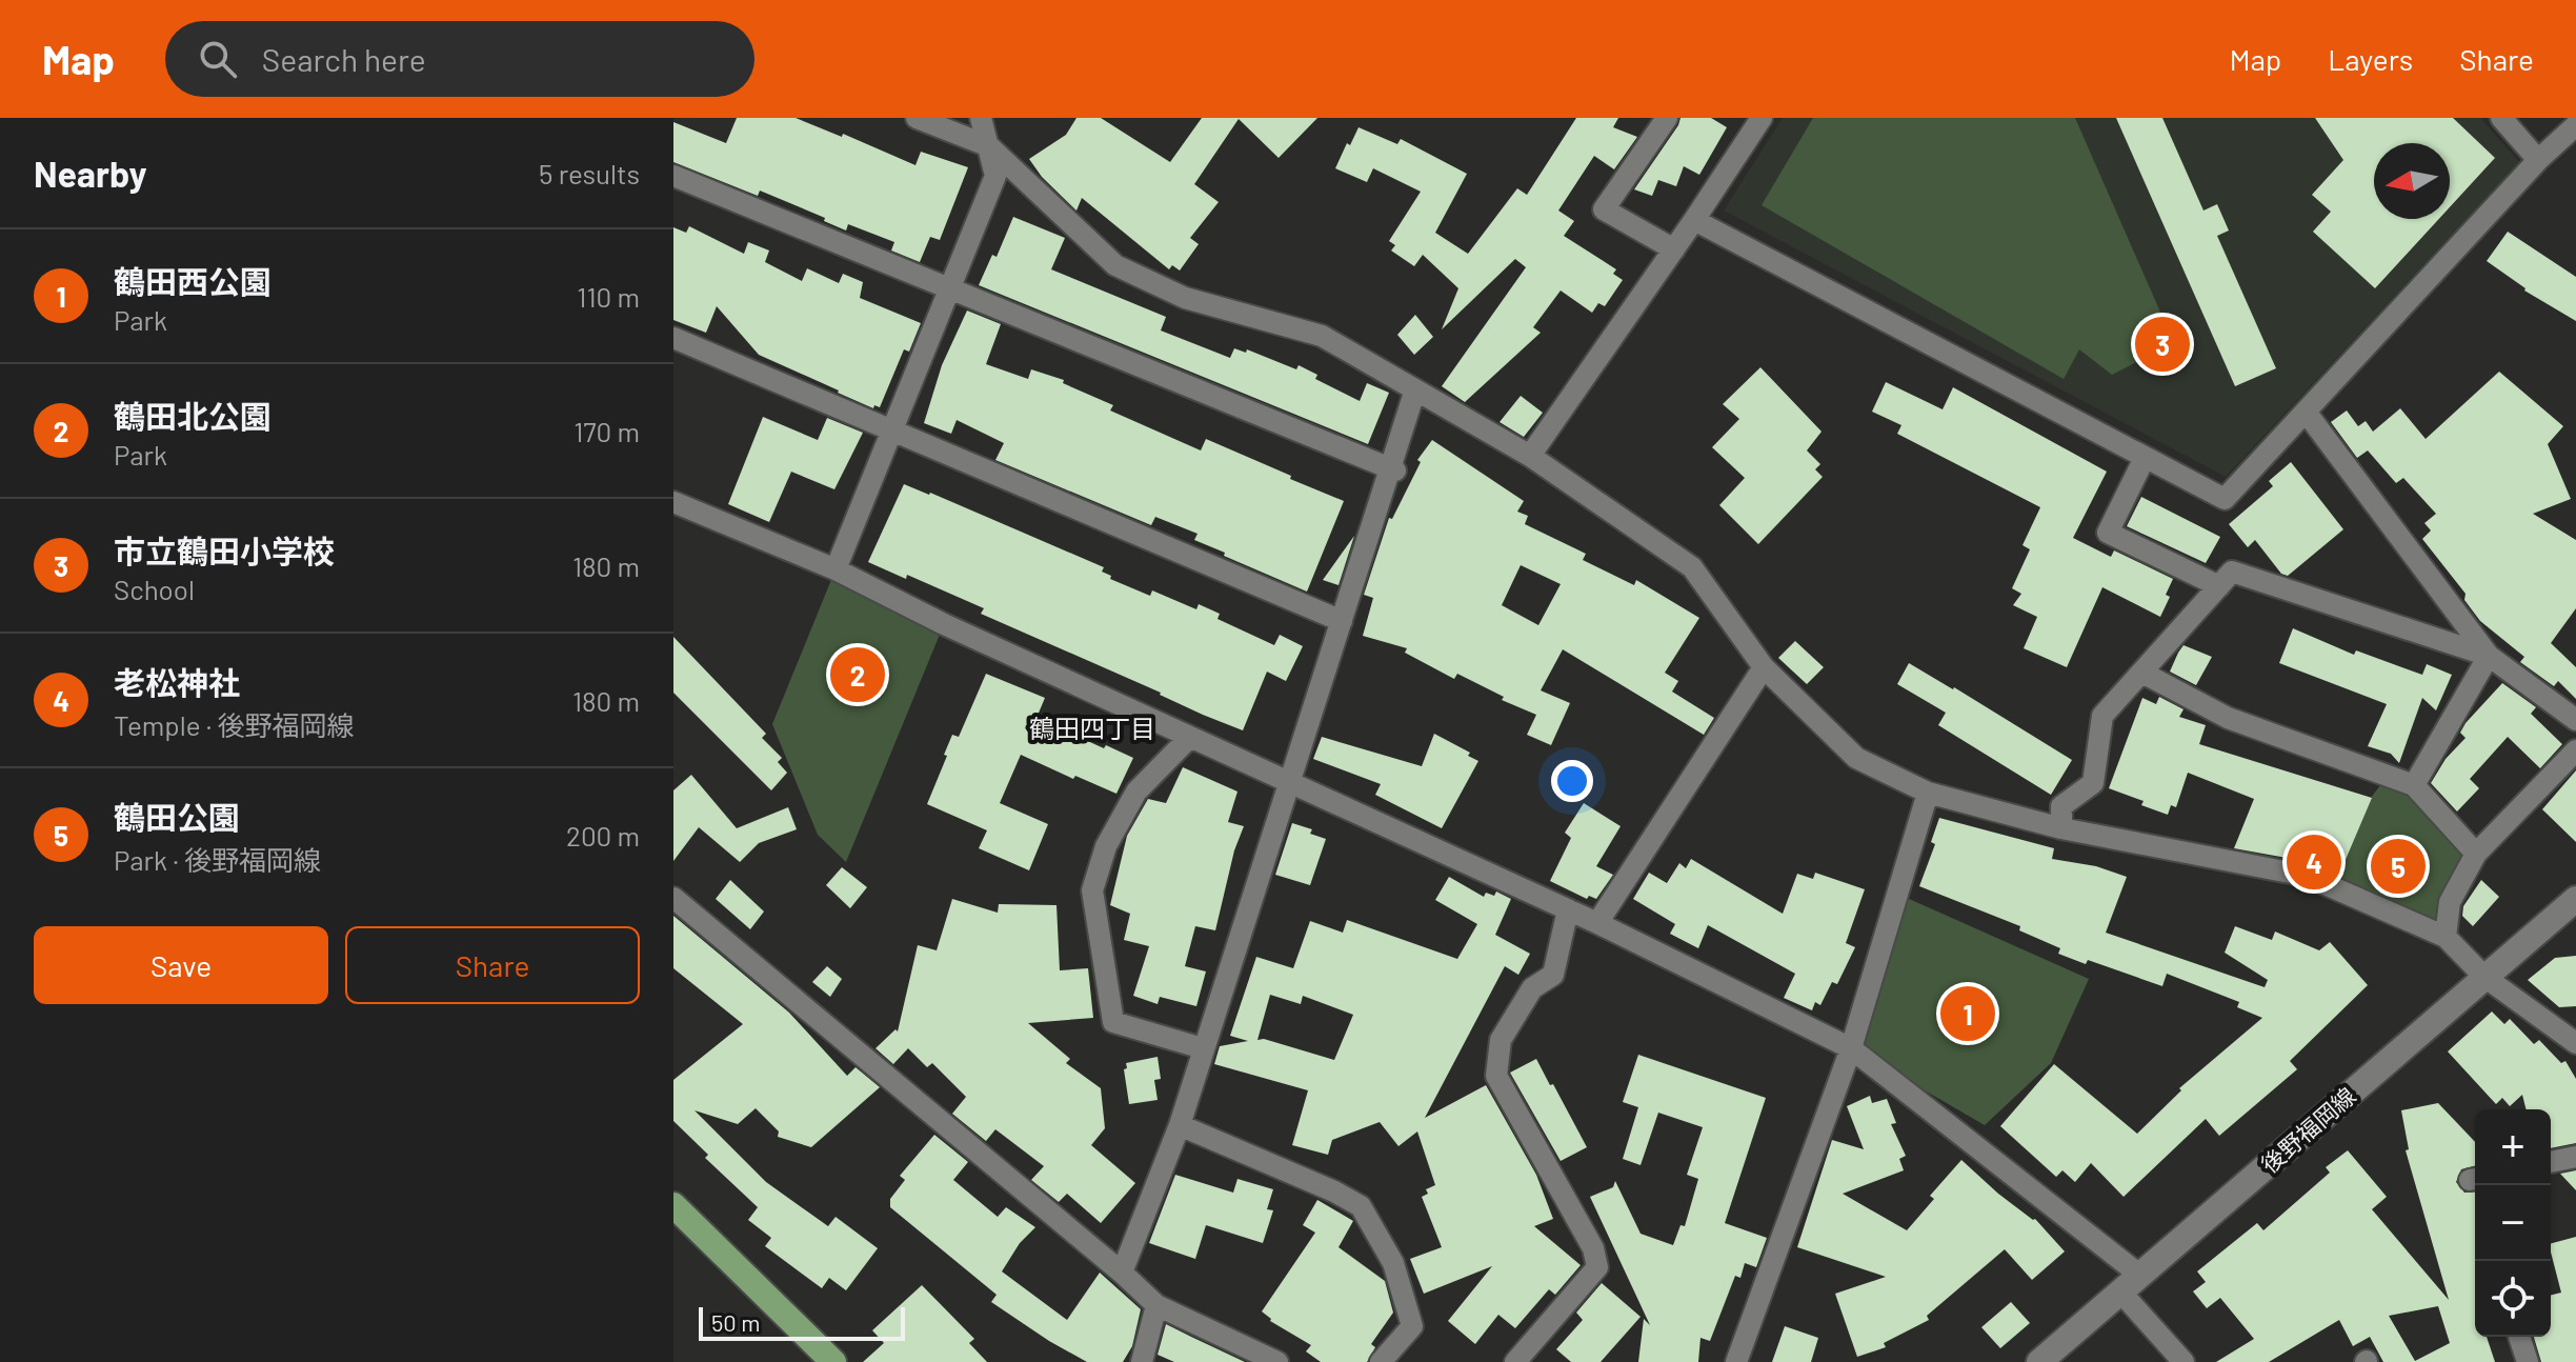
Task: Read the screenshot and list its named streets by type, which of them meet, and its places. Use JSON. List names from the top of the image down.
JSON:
{
  "streets": {
    "main road": ["後野福岡線"]
  },
  "districts": ["鶴田四丁目"],
  "scale_bar": "50 m",
  "north": "left",
  "page": {
    "header": "Map",
    "search": "Search here",
    "nav": ["Map", "Layers", "Share"],
    "heading": ["Nearby", "5 results"],
    "list": [
      {
        "mark": "1",
        "name": "鶴田西公園",
        "note": "Park",
        "value": "110 m"
      },
      {
        "mark": "2",
        "name": "鶴田北公園",
        "note": "Park",
        "value": "170 m"
      },
      {
        "mark": "3",
        "name": "市立鶴田小学校",
        "note": "School",
        "value": "180 m"
      },
      {
        "mark": "4",
        "name": "老松神社",
        "note": "Temple · 後野福岡線",
        "value": "180 m"
      },
      {
        "mark": "5",
        "name": "鶴田公園",
        "note": "Park · 後野福岡線",
        "value": "200 m"
      }
    ],
    "pins": [
      "3",
      "2",
      "4",
      "5",
      "1"
    ],
    "buttons": ["Save", "Share"],
    "map_buttons": ["+", "−"],
    "scale": "50 m"
  }
}
